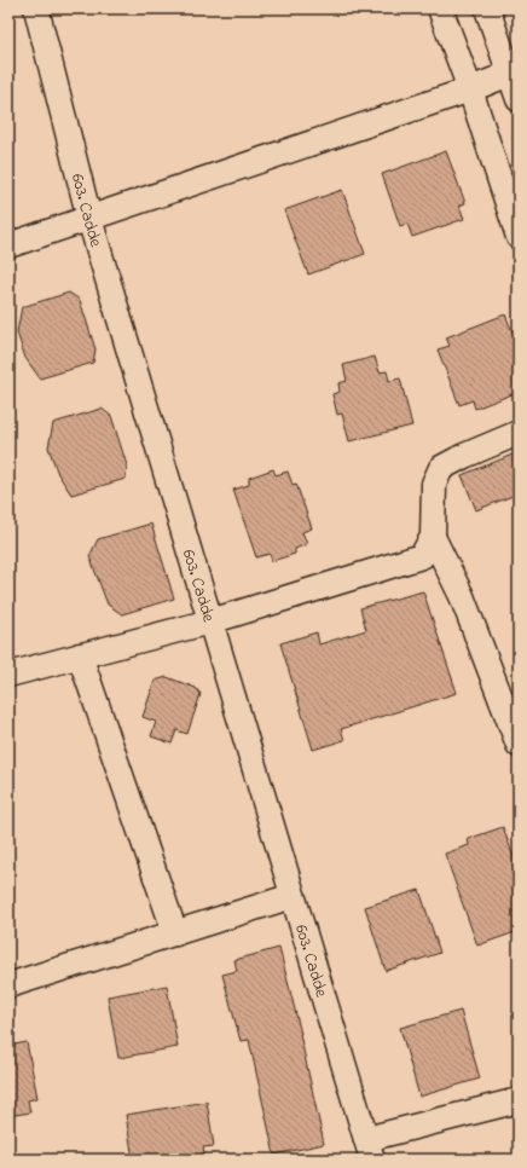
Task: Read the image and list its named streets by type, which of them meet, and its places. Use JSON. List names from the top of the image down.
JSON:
{
  "streets": {
    "street": ["603. Cadde"]
  }
}
